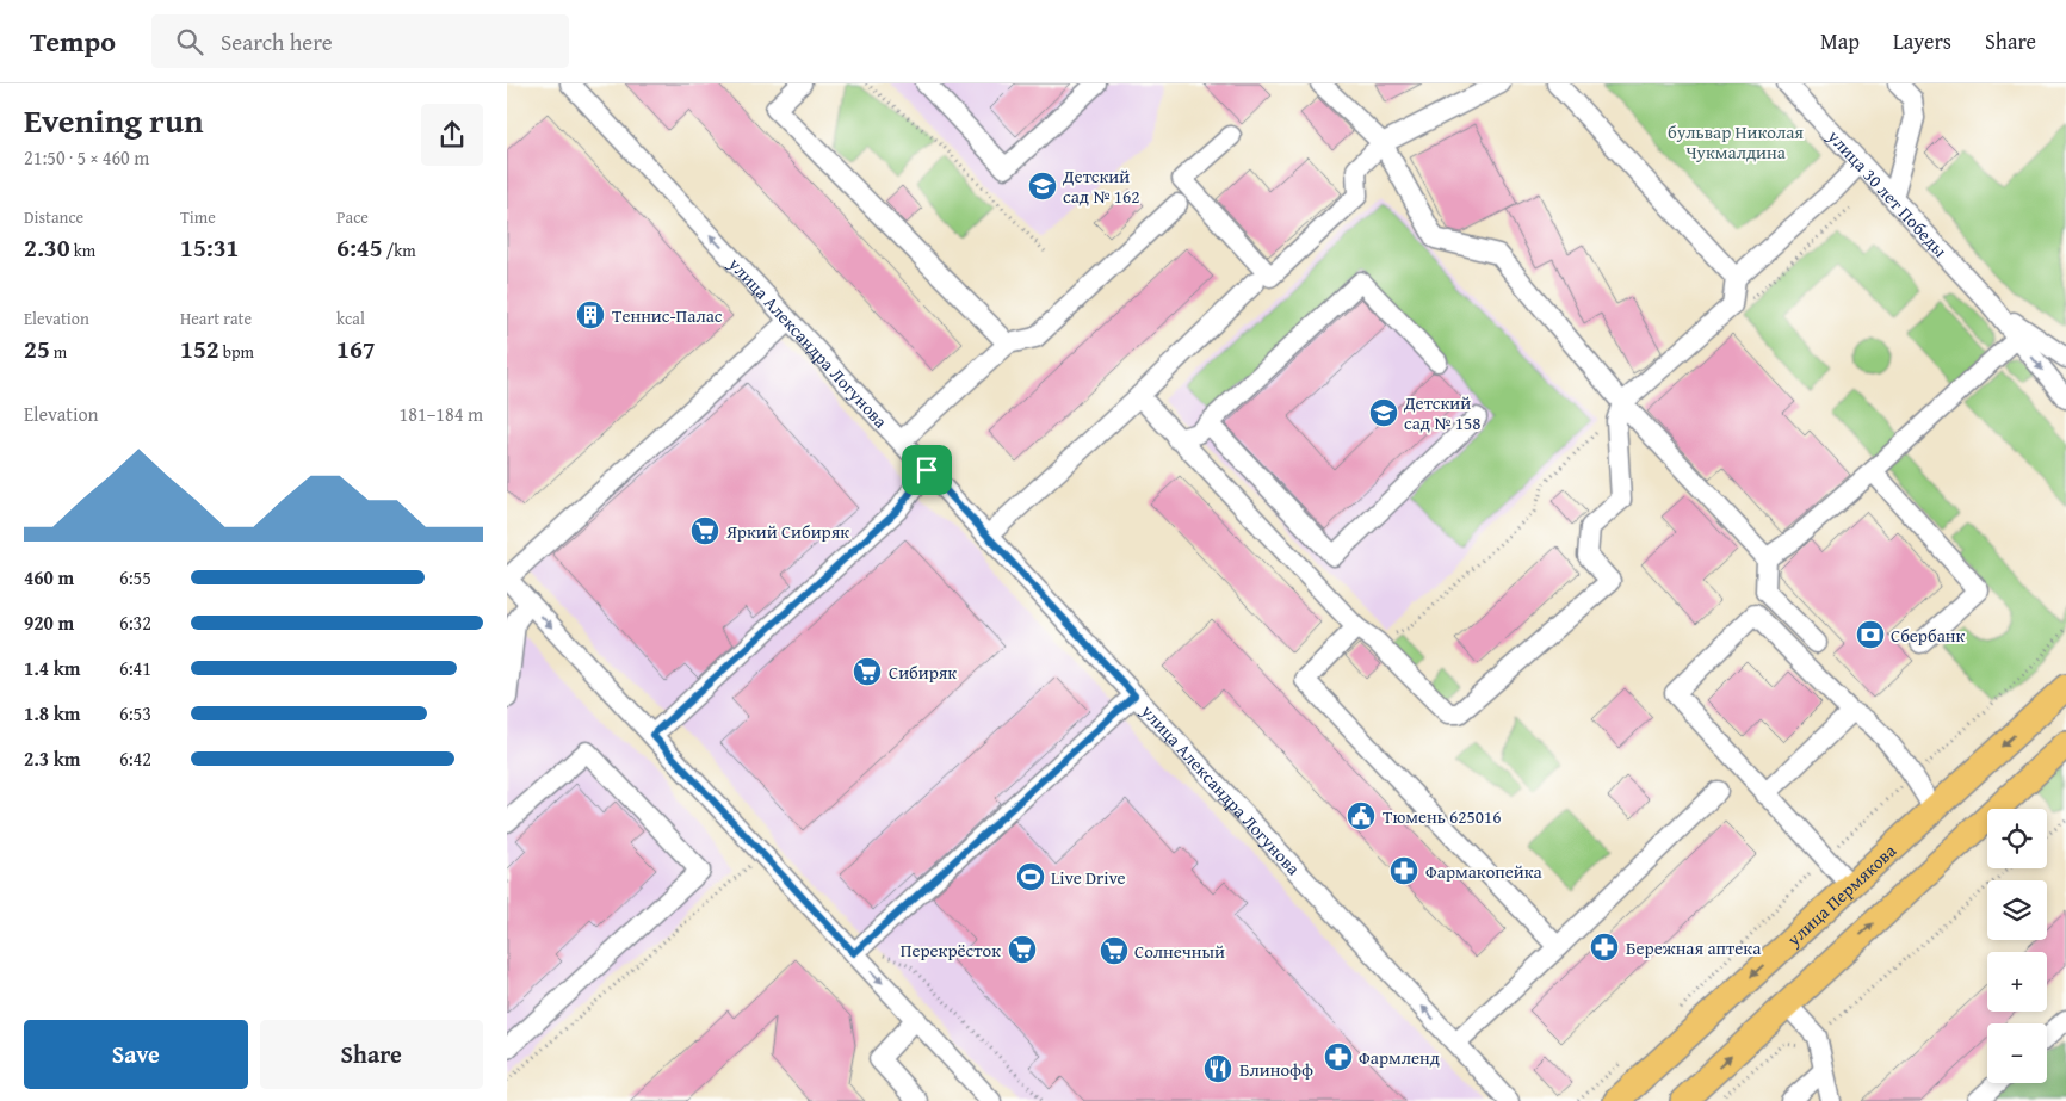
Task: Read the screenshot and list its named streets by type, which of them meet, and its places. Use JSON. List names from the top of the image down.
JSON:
{
  "streets": {
    "main road": ["улица Пермякова"],
    "street": ["улица 30 лет Победы", "улица Александра Логунова"]
  },
  "one_way": ["улица Александра Логунова"],
  "parks": ["бульвар Николая Чукмалдина"],
  "places": {
    "school or university": ["Детский сад № 162", "Детский сад № 158"],
    "building": ["Теннис-Палас"],
    "supermarket": [
      "Яркий Сибиряк",
      "Сибиряк",
      "Перекрёсток",
      "Солнечный"
    ],
    "bank": ["Сбербанк"],
    "public building": ["Тюмень 625016"],
    "pharmacy": ["Фармакопейка", "Бережная аптека", "Фармленд"],
    "sports": ["Live Drive"],
    "restaurant": ["Блинофф"]
  },
  "page": {
    "header": "Tempo",
    "search": "Search here",
    "nav": ["Map", "Layers", "Share"],
    "heading": ["Evening run", "21:50 · 5 × 460 m"],
    "stats": [
      ["Distance", "2.30 km"],
      ["Time", "15:31"],
      ["Pace", "6:45 /km"],
      ["Elevation", "25 m"],
      ["Heart rate", "152 bpm"],
      ["kcal", "167"]
    ],
    "chart": ["Elevation", "181–184 m"],
    "list": [
      {
        "name": "460 m",
        "note": "6:55"
      },
      {
        "name": "920 m",
        "note": "6:32"
      },
      {
        "name": "1.4 km",
        "note": "6:41"
      },
      {
        "name": "1.8 km",
        "note": "6:53"
      },
      {
        "name": "2.3 km",
        "note": "6:42"
      }
    ],
    "map_buttons": ["+", "−"],
    "buttons": ["Save", "Share"]
  }
}
